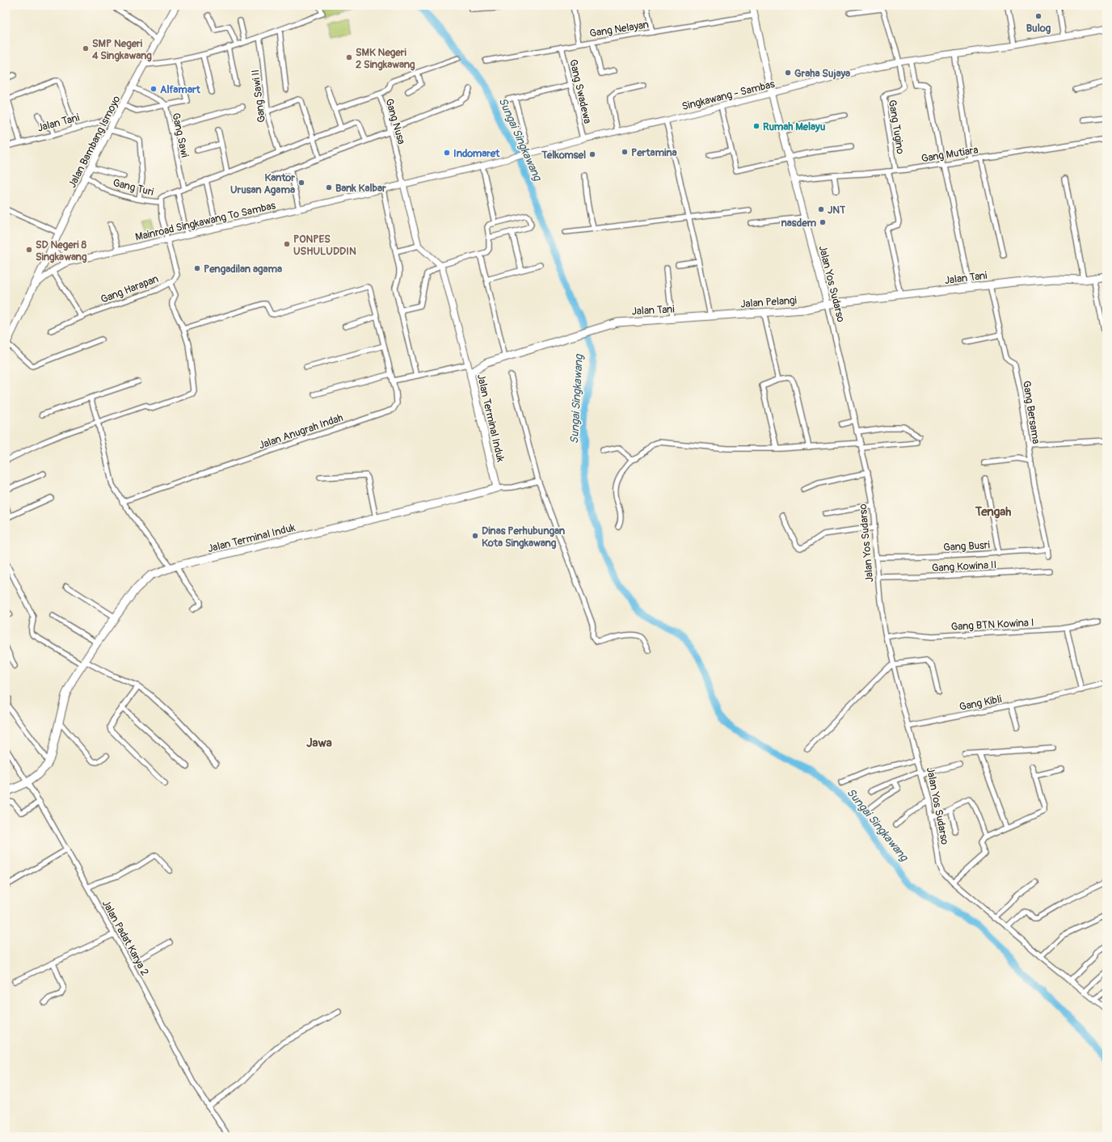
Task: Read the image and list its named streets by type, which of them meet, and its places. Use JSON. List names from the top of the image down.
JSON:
{
  "streets": {
    "highway": ["Jalan Tani", "Jalan Pelangi", "Jalan Terminal Induk"],
    "main road": ["Jalan Bambang Ismoyo", "Mainroad Singkawang To Sambas", "Jalan Yos Sudarso"],
    "street": [
      "Gang Nelayan",
      "Gang Swadewa",
      "Singkawang - Sambas",
      "Gang Sawi II",
      "Gang Nusa",
      "Gang Tugino",
      "Gang Sawi",
      "Gang Mutiara",
      "Gang Turi",
      "Gang Harapan",
      "Gang Bersama",
      "Jalan Anugrah Indah",
      "Gang Busri",
      "Gang Kowina II",
      "Gang BTN Kowina I",
      "Gang Kibli",
      "Jalan Padat Karya 2"
    ]
  },
  "crossings": [
    ["Gang Nelayan", "Gang Swadewa"],
    ["Gang Nelayan", "Jalan Yos Sudarso"],
    ["Gang Swadewa", "Singkawang - Sambas"],
    ["Singkawang - Sambas", "Gang Tugino"],
    ["Singkawang - Sambas", "Mainroad Singkawang To Sambas"],
    ["Singkawang - Sambas", "Jalan Yos Sudarso"],
    ["Gang Nusa", "Mainroad Singkawang To Sambas"],
    ["Jalan Tani", "Jalan Bambang Ismoyo"],
    ["Jalan Tani", "Jalan Yos Sudarso"],
    ["Jalan Tani", "Jalan Pelangi"],
    ["Jalan Tani", "Gang Bersama"],
    ["Jalan Tani", "Jalan Terminal Induk"],
    ["Gang Tugino", "Gang Mutiara"],
    ["Gang Sawi", "Jalan Bambang Ismoyo"],
    ["Gang Sawi", "Gang Turi"],
    ["Jalan Bambang Ismoyo", "Gang Turi"],
    ["Jalan Bambang Ismoyo", "Mainroad Singkawang To Sambas"],
    ["Gang Mutiara", "Jalan Yos Sudarso"],
    ["Mainroad Singkawang To Sambas", "Gang Harapan"],
    ["Jalan Yos Sudarso", "Jalan Pelangi"],
    ["Jalan Yos Sudarso", "Gang Busri"],
    ["Jalan Yos Sudarso", "Gang Kowina II"],
    ["Jalan Yos Sudarso", "Gang BTN Kowina I"],
    ["Jalan Yos Sudarso", "Gang Kibli"],
    ["Gang Bersama", "Gang Busri"],
    ["Jalan Terminal Induk", "Jalan Padat Karya 2"]
  ],
  "districts": ["Tengah", "Jawa"],
  "water": ["Sungai Singkawang"],
  "places": [
    "Bulog",
    "SMP Negeri 4 Singkawang",
    "SMK Negeri 2 Singkawang",
    "Graha Sujaya",
    "Alfamart",
    "Rumah Melayu",
    "Pertamina",
    "Indomaret",
    "Telkomsel",
    "Kantor Urusan Agama",
    "Bank Kalbar",
    "JNT",
    "nasdem",
    "PONPES USHULUDDIN",
    "SD Negeri 8 Singkawang",
    "Pengadilan agama",
    "Dinas Perhubungan Kota Singkawang"
  ]
}
